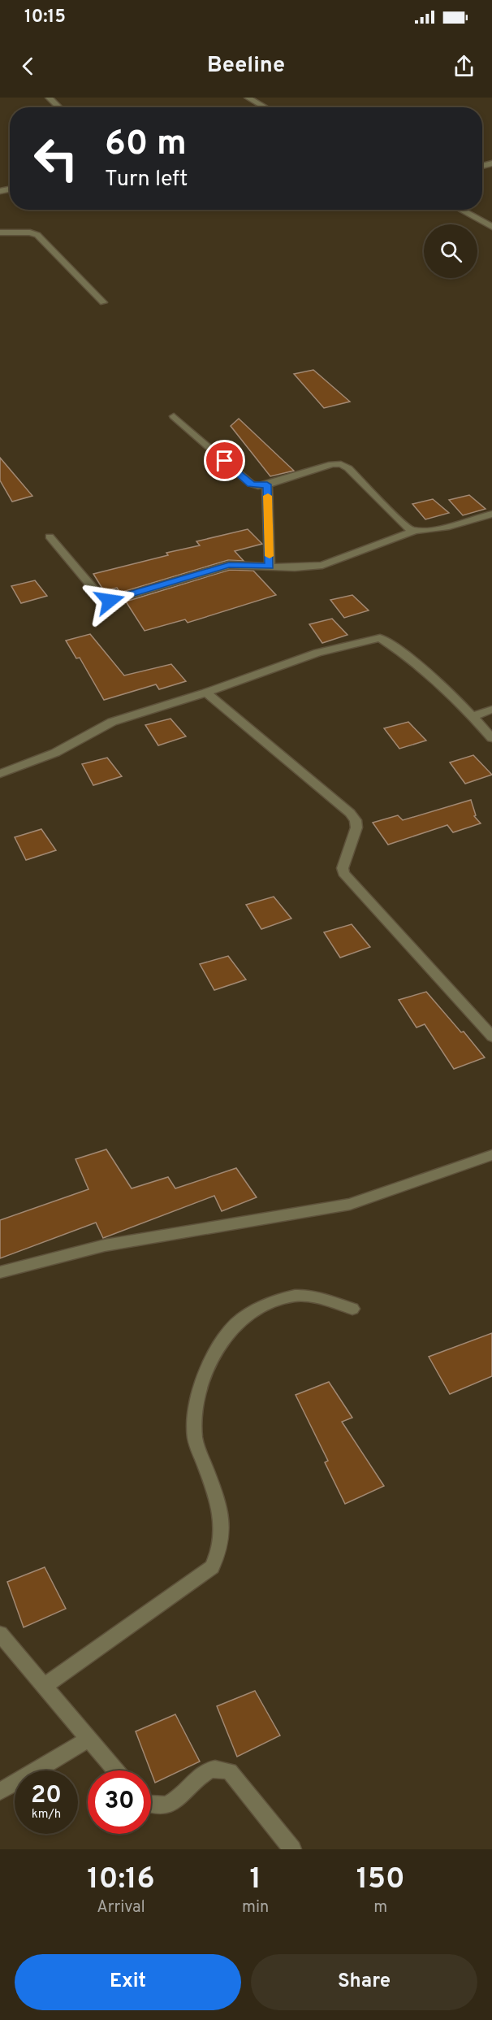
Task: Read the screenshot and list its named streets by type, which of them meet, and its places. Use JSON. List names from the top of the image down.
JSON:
{
  "page": {
    "status": "10:15",
    "header": "Beeline",
    "turn": ["60 m", "Turn left"],
    "speed": "20 km/h",
    "limit": "30",
    "eta": [
      "10:16",
      "Arrival",
      "1",
      "min",
      "150",
      "m"
    ],
    "buttons": ["Exit", "Share"]
  }
}
